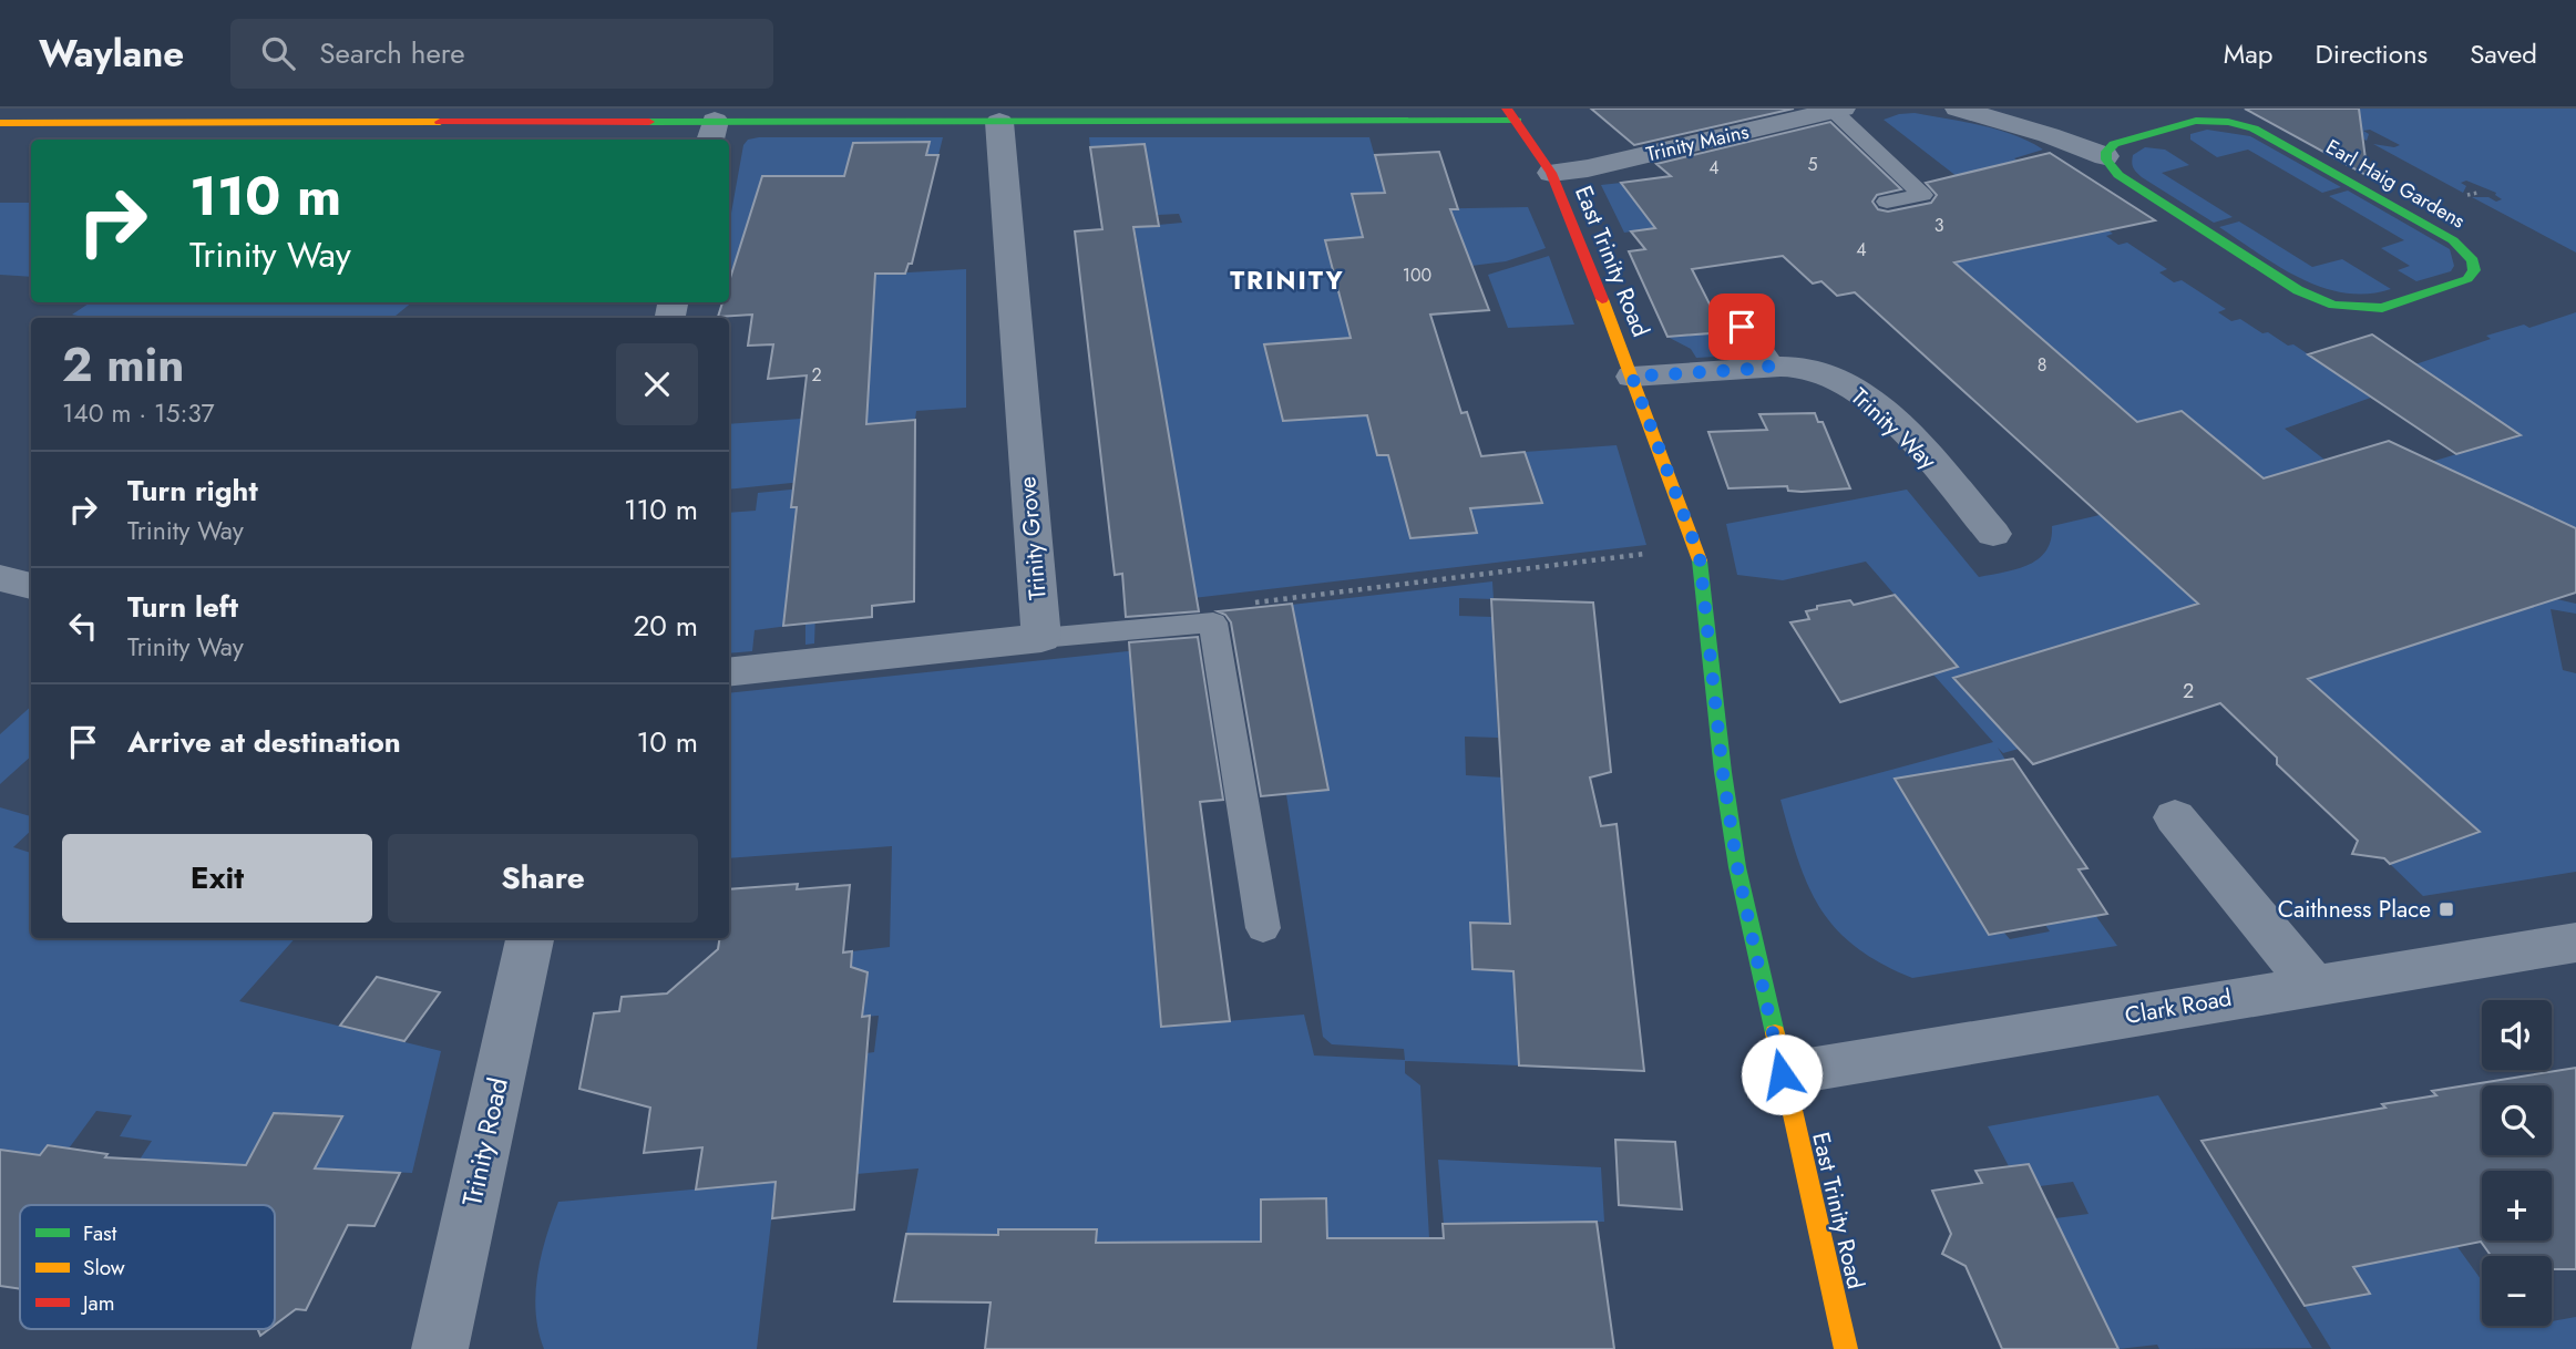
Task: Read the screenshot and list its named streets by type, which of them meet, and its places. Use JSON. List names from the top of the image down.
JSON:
{
  "streets": {
    "street": [
      "Trinity Mains",
      "Earl Haig Gardens",
      "East Trinity Road",
      "Trinity Way",
      "Trinity Grove",
      "Clark Road",
      "Trinity Road"
    ]
  },
  "crossings": [
    ["Trinity Mains", "East Trinity Road"],
    ["East Trinity Road", "Trinity Way"],
    ["East Trinity Road", "Clark Road"]
  ],
  "districts": ["TRINITY"],
  "places": {
    "transit": ["Caithness Place"]
  },
  "house_numbers": [
    "5",
    "4",
    "3",
    "4",
    "100",
    "8",
    "2",
    "2"
  ],
  "legend": ["Fast", "Slow", "Jam"],
  "page": {
    "header": "Waylane",
    "search": "Search here",
    "nav": ["Map", "Directions", "Saved"],
    "turn": ["110 m", "Trinity Way"],
    "heading": ["2 min", "140 m · 15:37"],
    "list": [
      {
        "name": "Turn right",
        "note": "Trinity Way",
        "value": "110 m"
      },
      {
        "name": "Turn left",
        "note": "Trinity Way",
        "value": "20 m"
      },
      {
        "name": "Arrive at destination",
        "value": "10 m"
      }
    ],
    "buttons": ["Exit", "Share"],
    "map_buttons": ["+", "−"]
  }
}
